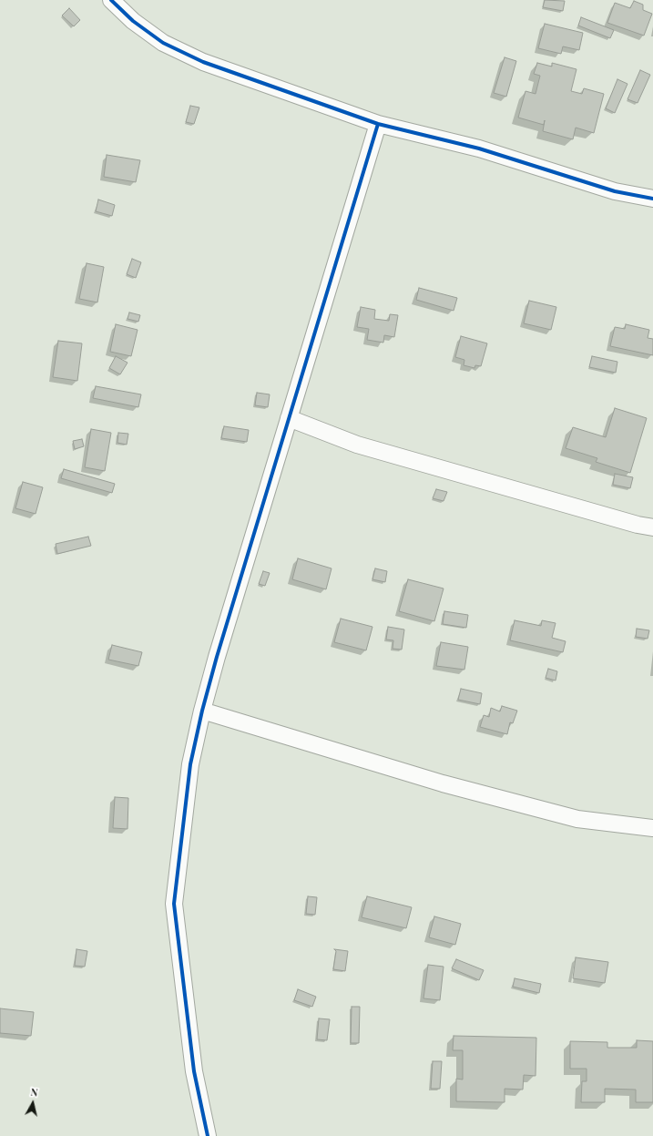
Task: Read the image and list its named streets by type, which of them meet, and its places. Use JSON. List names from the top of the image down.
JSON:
{
  "north": "top"
}
